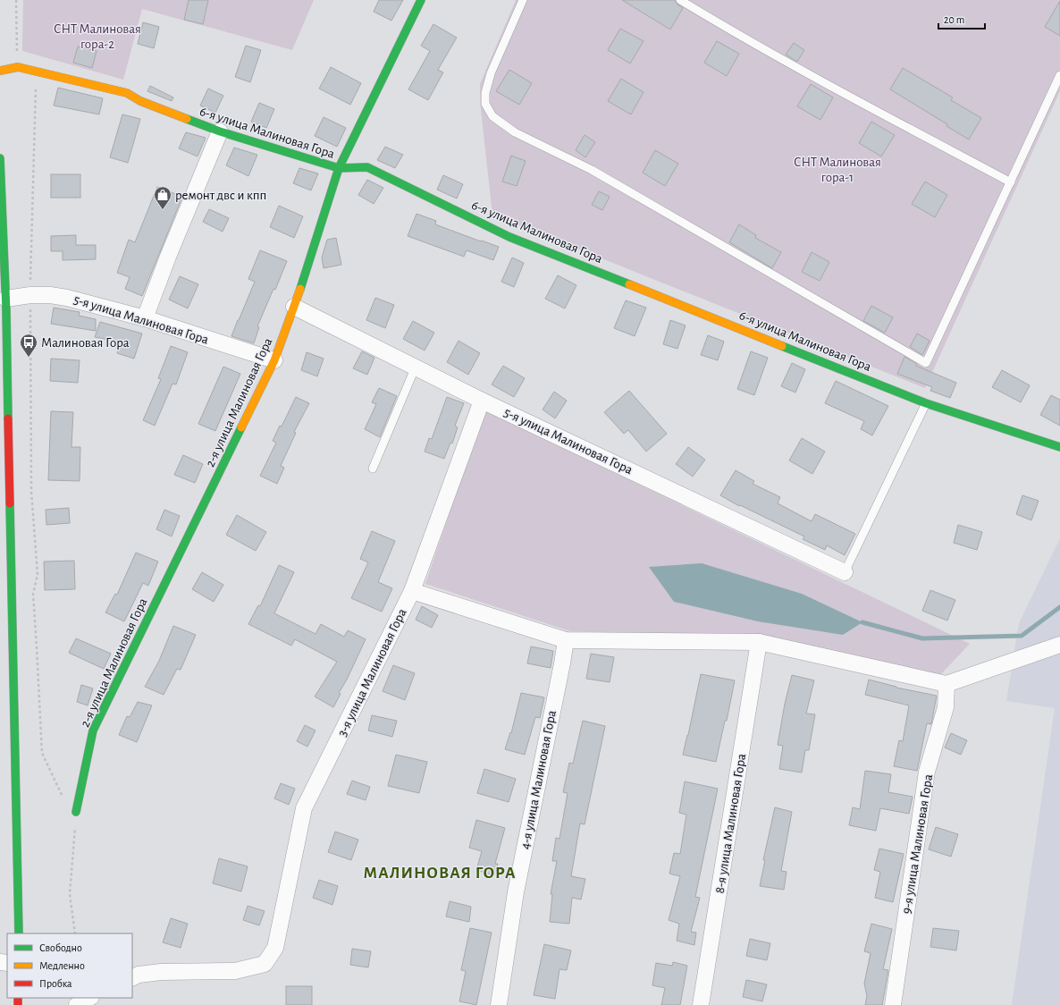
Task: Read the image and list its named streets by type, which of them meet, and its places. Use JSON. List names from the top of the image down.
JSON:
{
  "streets": {
    "street": [
      "6-я улица Малиновая Гора",
      "5-я улица Малиновая Гора",
      "2-я улица Малиновая Гора",
      "3-я улица Малиновая Гора",
      "4-я улица Малиновая Гора",
      "8-я улица Малиновая Гора",
      "9-я улица Малиновая Гора"
    ]
  },
  "crossings": [
    ["6-я улица Малиновая Гора", "2-я улица Малиновая Гора"],
    ["5-я улица Малиновая Гора", "2-я улица Малиновая Гора"],
    ["5-я улица Малиновая Гора", "3-я улица Малиновая Гора"]
  ],
  "districts": ["МАЛИНОВАЯ ГОРА"],
  "parks": ["СНТ Малиновая гора-2", "СНТ Малиновая гора-1"],
  "places": {
    "shop": ["ремонт двс и кпп"],
    "bus stop": ["Малиновая Гора"]
  },
  "legend": ["Свободно", "Медленно", "Пробка"],
  "scale_bar": "20 m"
}
